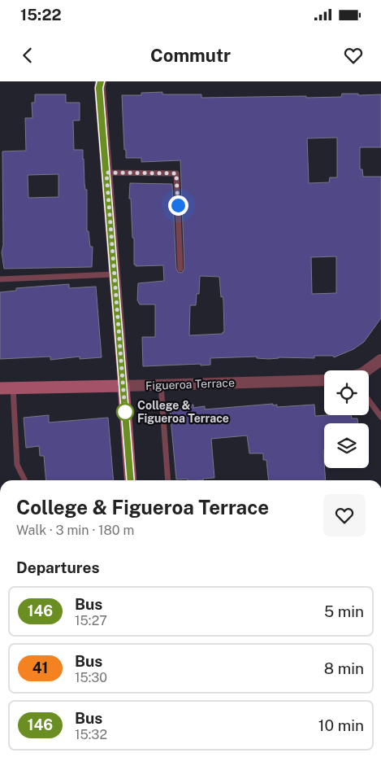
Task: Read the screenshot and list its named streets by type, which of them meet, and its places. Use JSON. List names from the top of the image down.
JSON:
{
  "streets": {
    "street": ["Figueroa Terrace"]
  },
  "places": ["College & Figueroa Terrace"],
  "lines": ["bus line 146"],
  "page": {
    "status": "15:22",
    "header": "Commutr",
    "heading": [
      ["College & Figueroa Terrace", "Walk · 3 min · 180 m"],
      "Departures"
    ],
    "list": [
      {
        "mark": "146",
        "name": "Bus",
        "note": "15:27",
        "value": "5 min"
      },
      {
        "mark": "41",
        "name": "Bus",
        "note": "15:30",
        "value": "8 min"
      },
      {
        "mark": "146",
        "name": "Bus",
        "note": "15:32",
        "value": "10 min"
      }
    ]
  }
}
